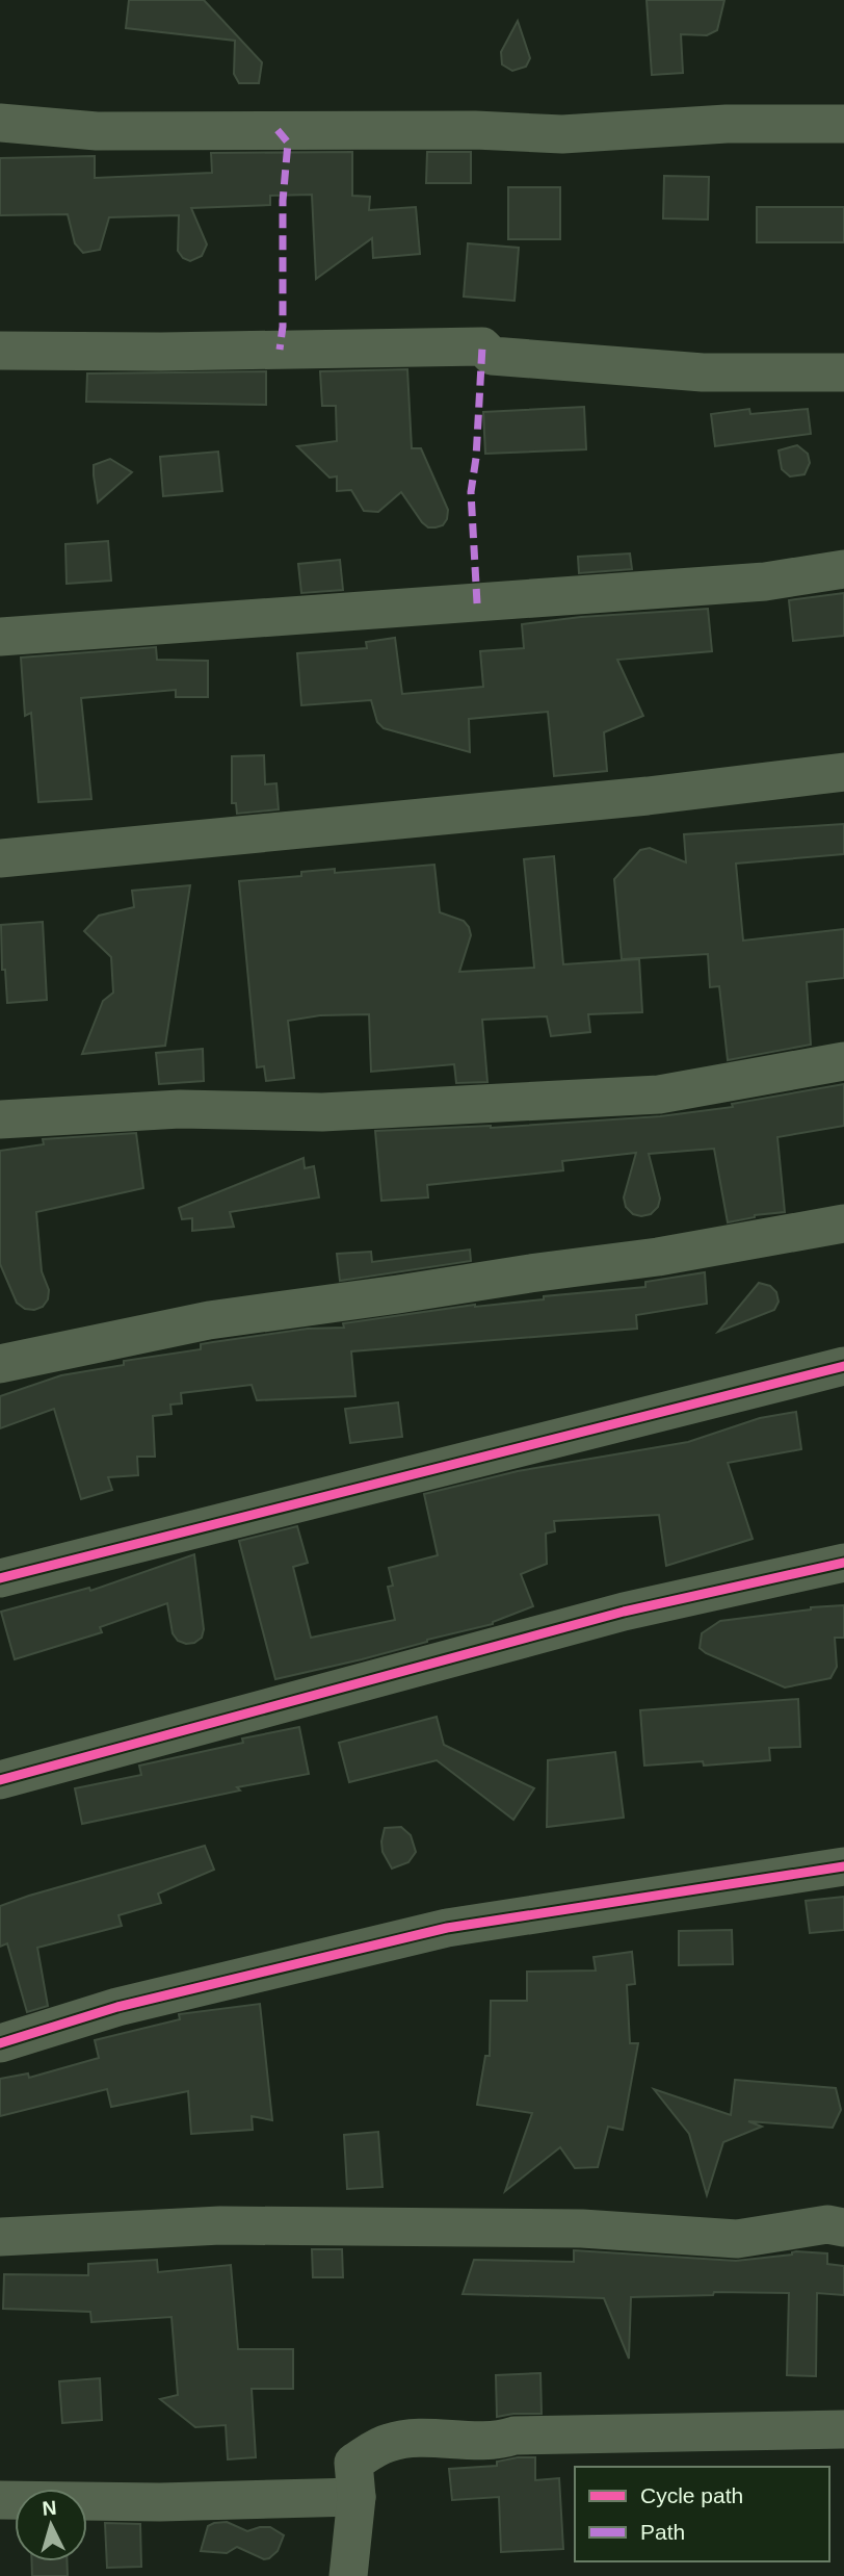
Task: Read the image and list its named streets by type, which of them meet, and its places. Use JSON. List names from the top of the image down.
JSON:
{
  "legend": ["Cycle path", "Path"],
  "north": "top"
}
